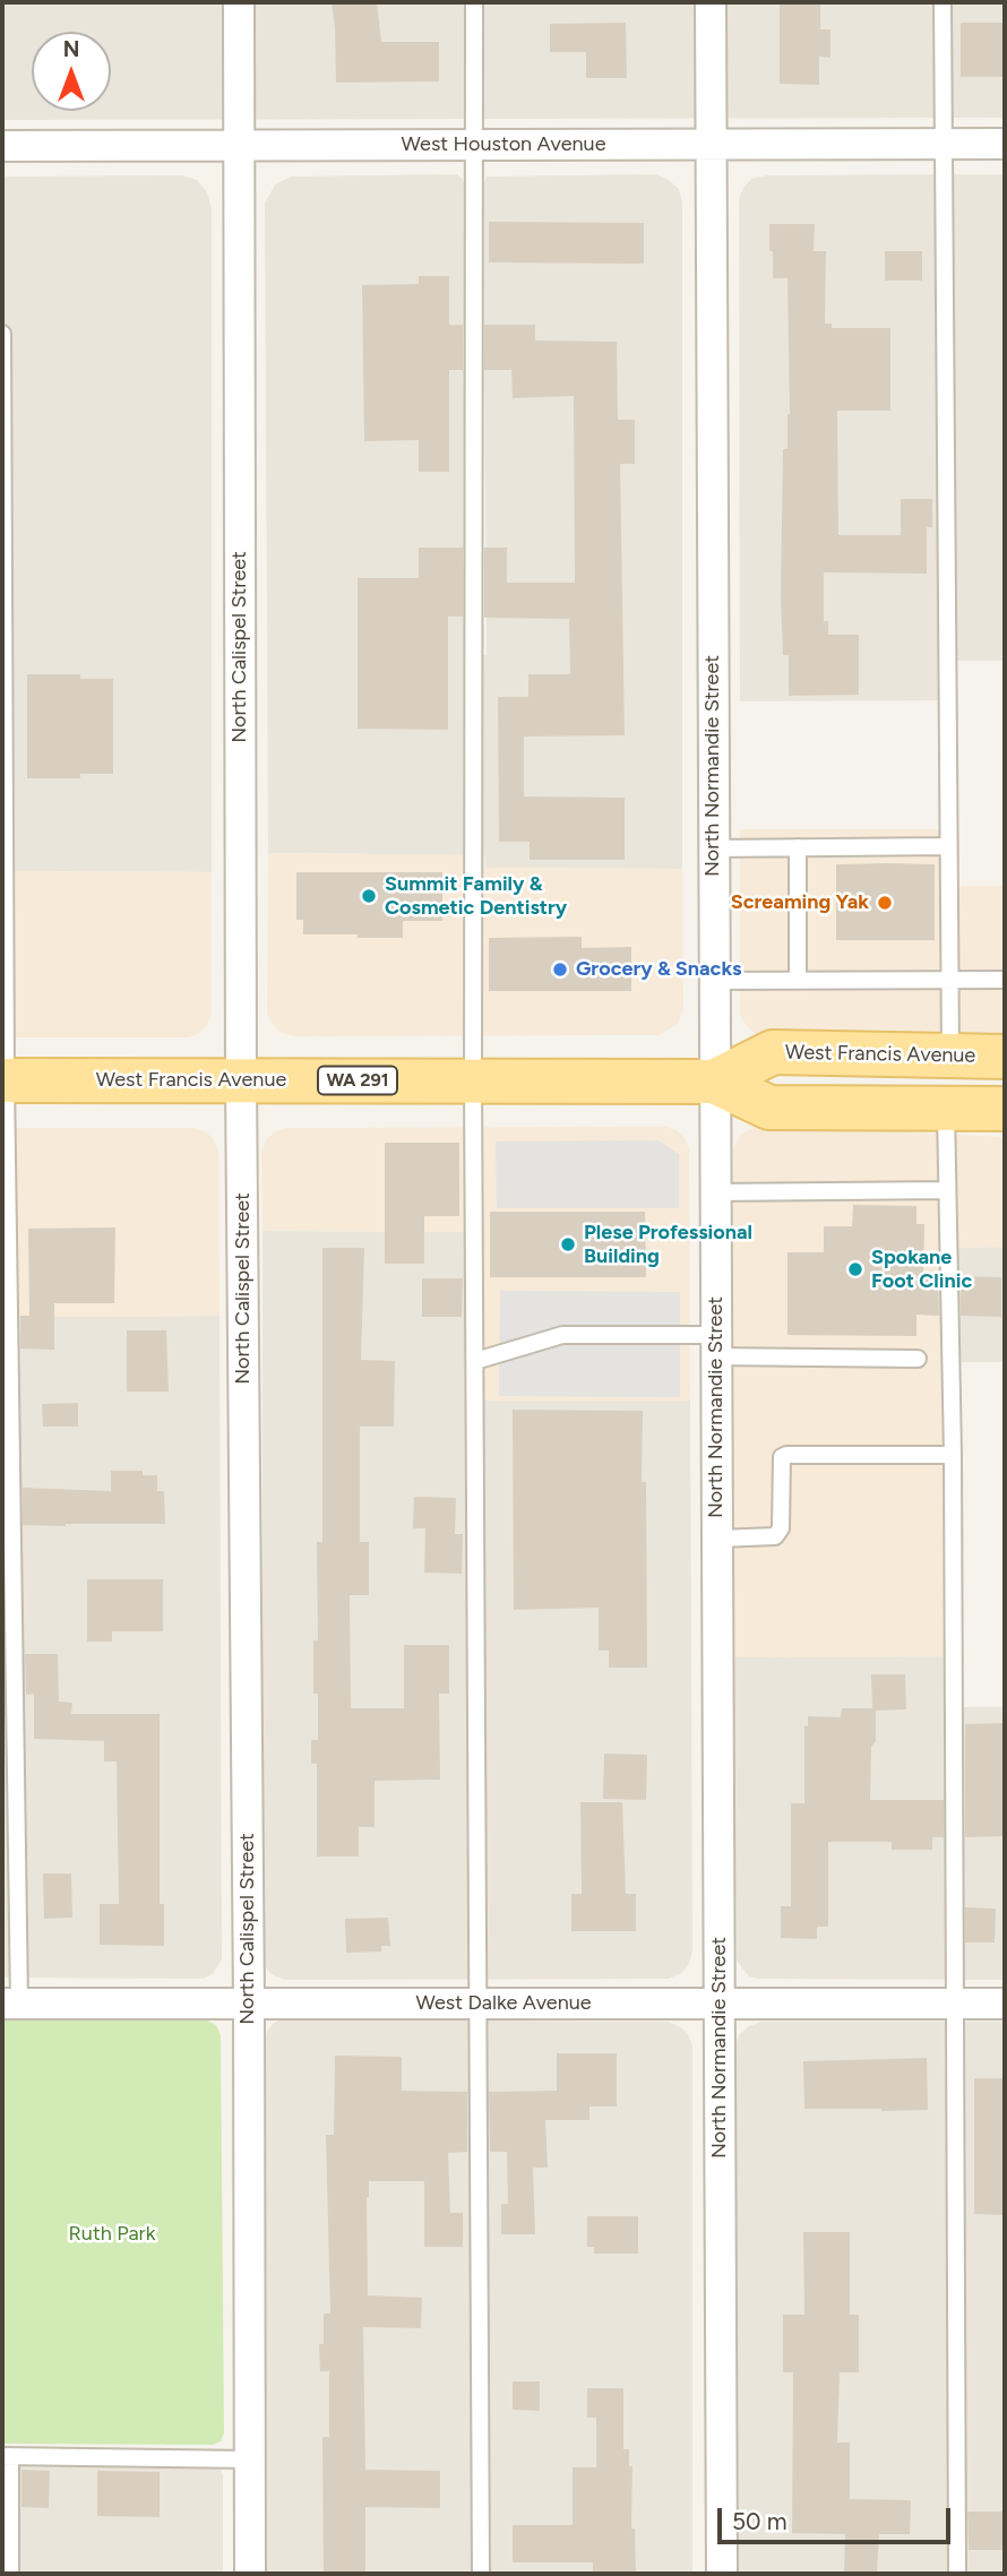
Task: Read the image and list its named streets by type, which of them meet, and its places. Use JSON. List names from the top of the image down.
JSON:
{
  "streets": {
    "main road": ["West Francis Avenue", "WA 291"],
    "street": [
      "West Houston Avenue",
      "North Calispel Street",
      "North Normandie Street",
      "West Dalke Avenue"
    ]
  },
  "crossings": [
    ["West Houston Avenue", "North Calispel Street"],
    ["West Houston Avenue", "North Normandie Street"],
    ["North Calispel Street", "West Francis Avenue"],
    ["North Calispel Street", "West Dalke Avenue"],
    ["North Normandie Street", "West Francis Avenue"],
    ["North Normandie Street", "West Dalke Avenue"]
  ],
  "parks": ["Ruth Park"],
  "places": [
    "Summit Family & Cosmetic Dentistry",
    "Screaming Yak",
    "Grocery & Snacks",
    "Plese Professional Building",
    "Spokane Foot Clinic"
  ],
  "scale_bar": "50 m",
  "north": "top"
}
